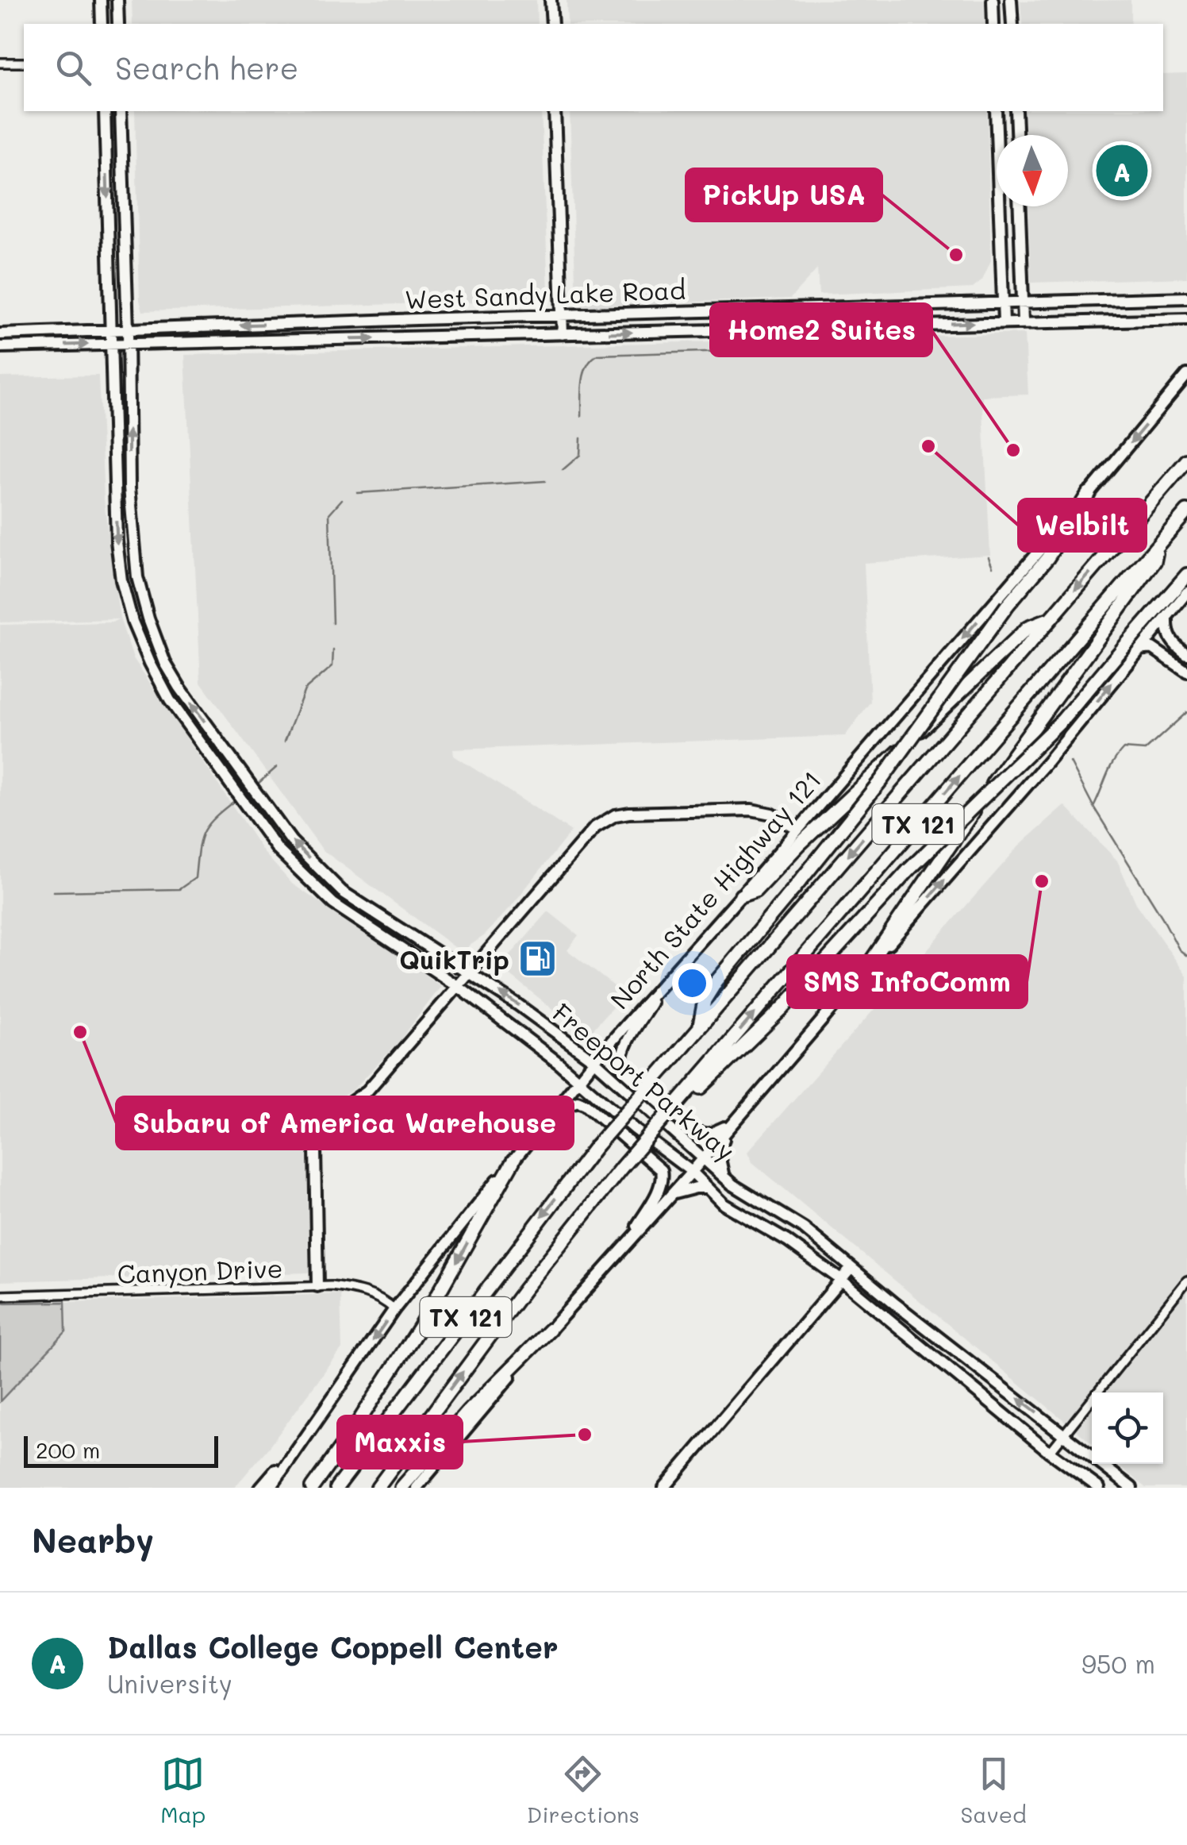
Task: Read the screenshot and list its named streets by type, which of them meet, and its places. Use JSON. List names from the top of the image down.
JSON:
{
  "streets": {
    "highway": ["TX 121"],
    "main road": ["West Sandy Lake Road", "North State Highway 121", "Freeport Parkway"],
    "street": ["Canyon Drive"]
  },
  "crossings": [
    ["West Sandy Lake Road", "Freeport Parkway"],
    ["North State Highway 121", "Freeport Parkway"],
    ["North State Highway 121", "Canyon Drive"]
  ],
  "one_way": ["North State Highway 121"],
  "places": {
    "other": [
      "PickUp USA",
      "Welbilt",
      "Home2 Suites",
      "SMS InfoComm",
      "Subaru of America Warehouse",
      "Maxxis"
    ],
    "fuel station": ["QuikTrip"]
  },
  "scale_bar": "200 m",
  "north": "bottom",
  "page": {
    "search": "Search here",
    "pins": "A",
    "scale": "200 m",
    "heading": "Nearby",
    "list": [
      {
        "mark": "A",
        "name": "Dallas College Coppell Center",
        "note": "University",
        "value": "950 m"
      }
    ],
    "nav": ["Map", "Directions", "Saved"]
  }
}
